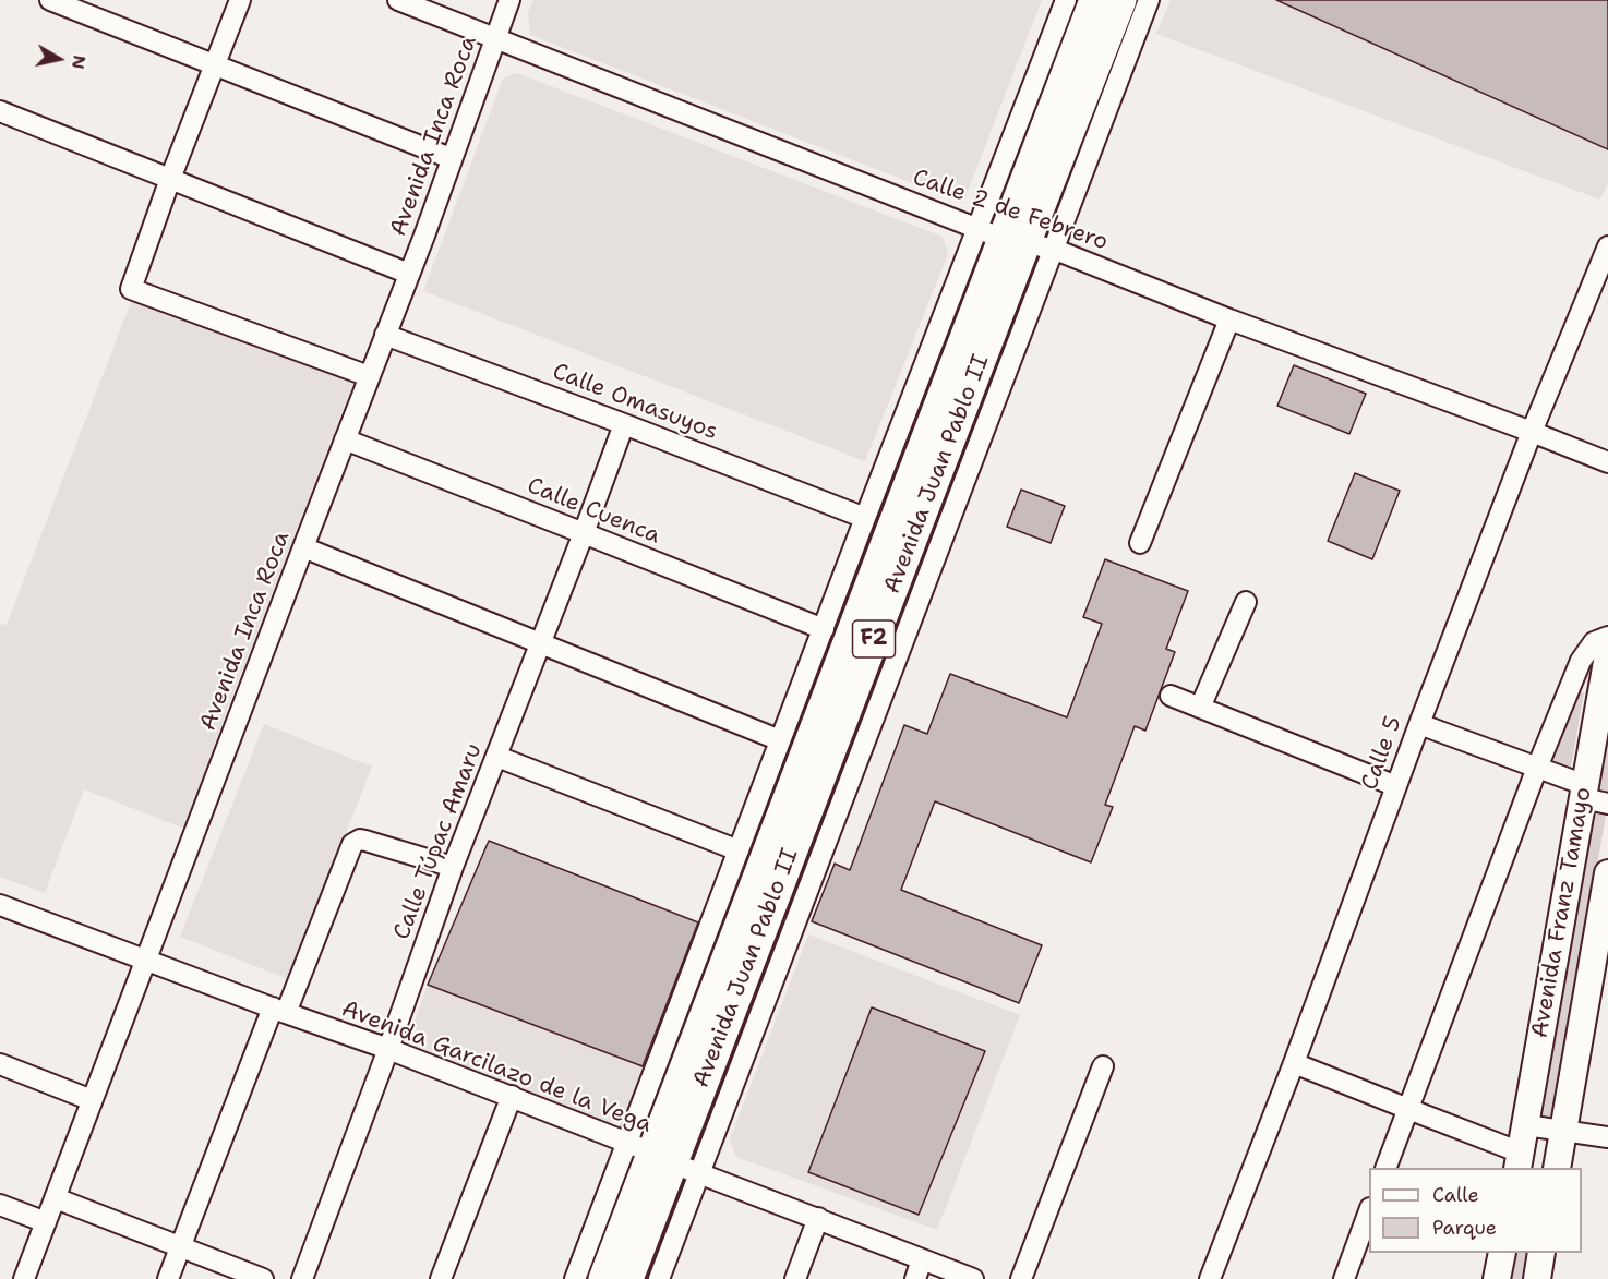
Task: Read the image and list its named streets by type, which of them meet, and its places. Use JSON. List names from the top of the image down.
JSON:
{
  "streets": {
    "highway": ["Avenida Juan Pablo II", "F2"],
    "main road": ["Avenida Franz Tamayo"],
    "street": [
      "Avenida Inca Roca",
      "Calle 2 de Febrero",
      "Calle Omasuyos",
      "Calle Cuenca",
      "Calle 5",
      "Calle Túpac Amaru",
      "Avenida Garcilazo de la Vega"
    ]
  },
  "crossings": [
    ["Avenida Inca Roca", "Calle 2 de Febrero"],
    ["Avenida Inca Roca", "Calle Omasuyos"],
    ["Avenida Inca Roca", "Calle Cuenca"],
    ["Avenida Inca Roca", "Avenida Garcilazo de la Vega"],
    ["Calle 2 de Febrero", "Avenida Juan Pablo II"],
    ["Calle 2 de Febrero", "Calle 5"],
    ["Calle Omasuyos", "Avenida Juan Pablo II"],
    ["Calle Omasuyos", "Calle Túpac Amaru"],
    ["Avenida Juan Pablo II", "Calle Cuenca"],
    ["Avenida Juan Pablo II", "Avenida Garcilazo de la Vega"],
    ["Calle Cuenca", "Calle Túpac Amaru"],
    ["Calle Túpac Amaru", "Avenida Garcilazo de la Vega"]
  ],
  "legend": ["Calle", "Parque"],
  "north": "right"
}
